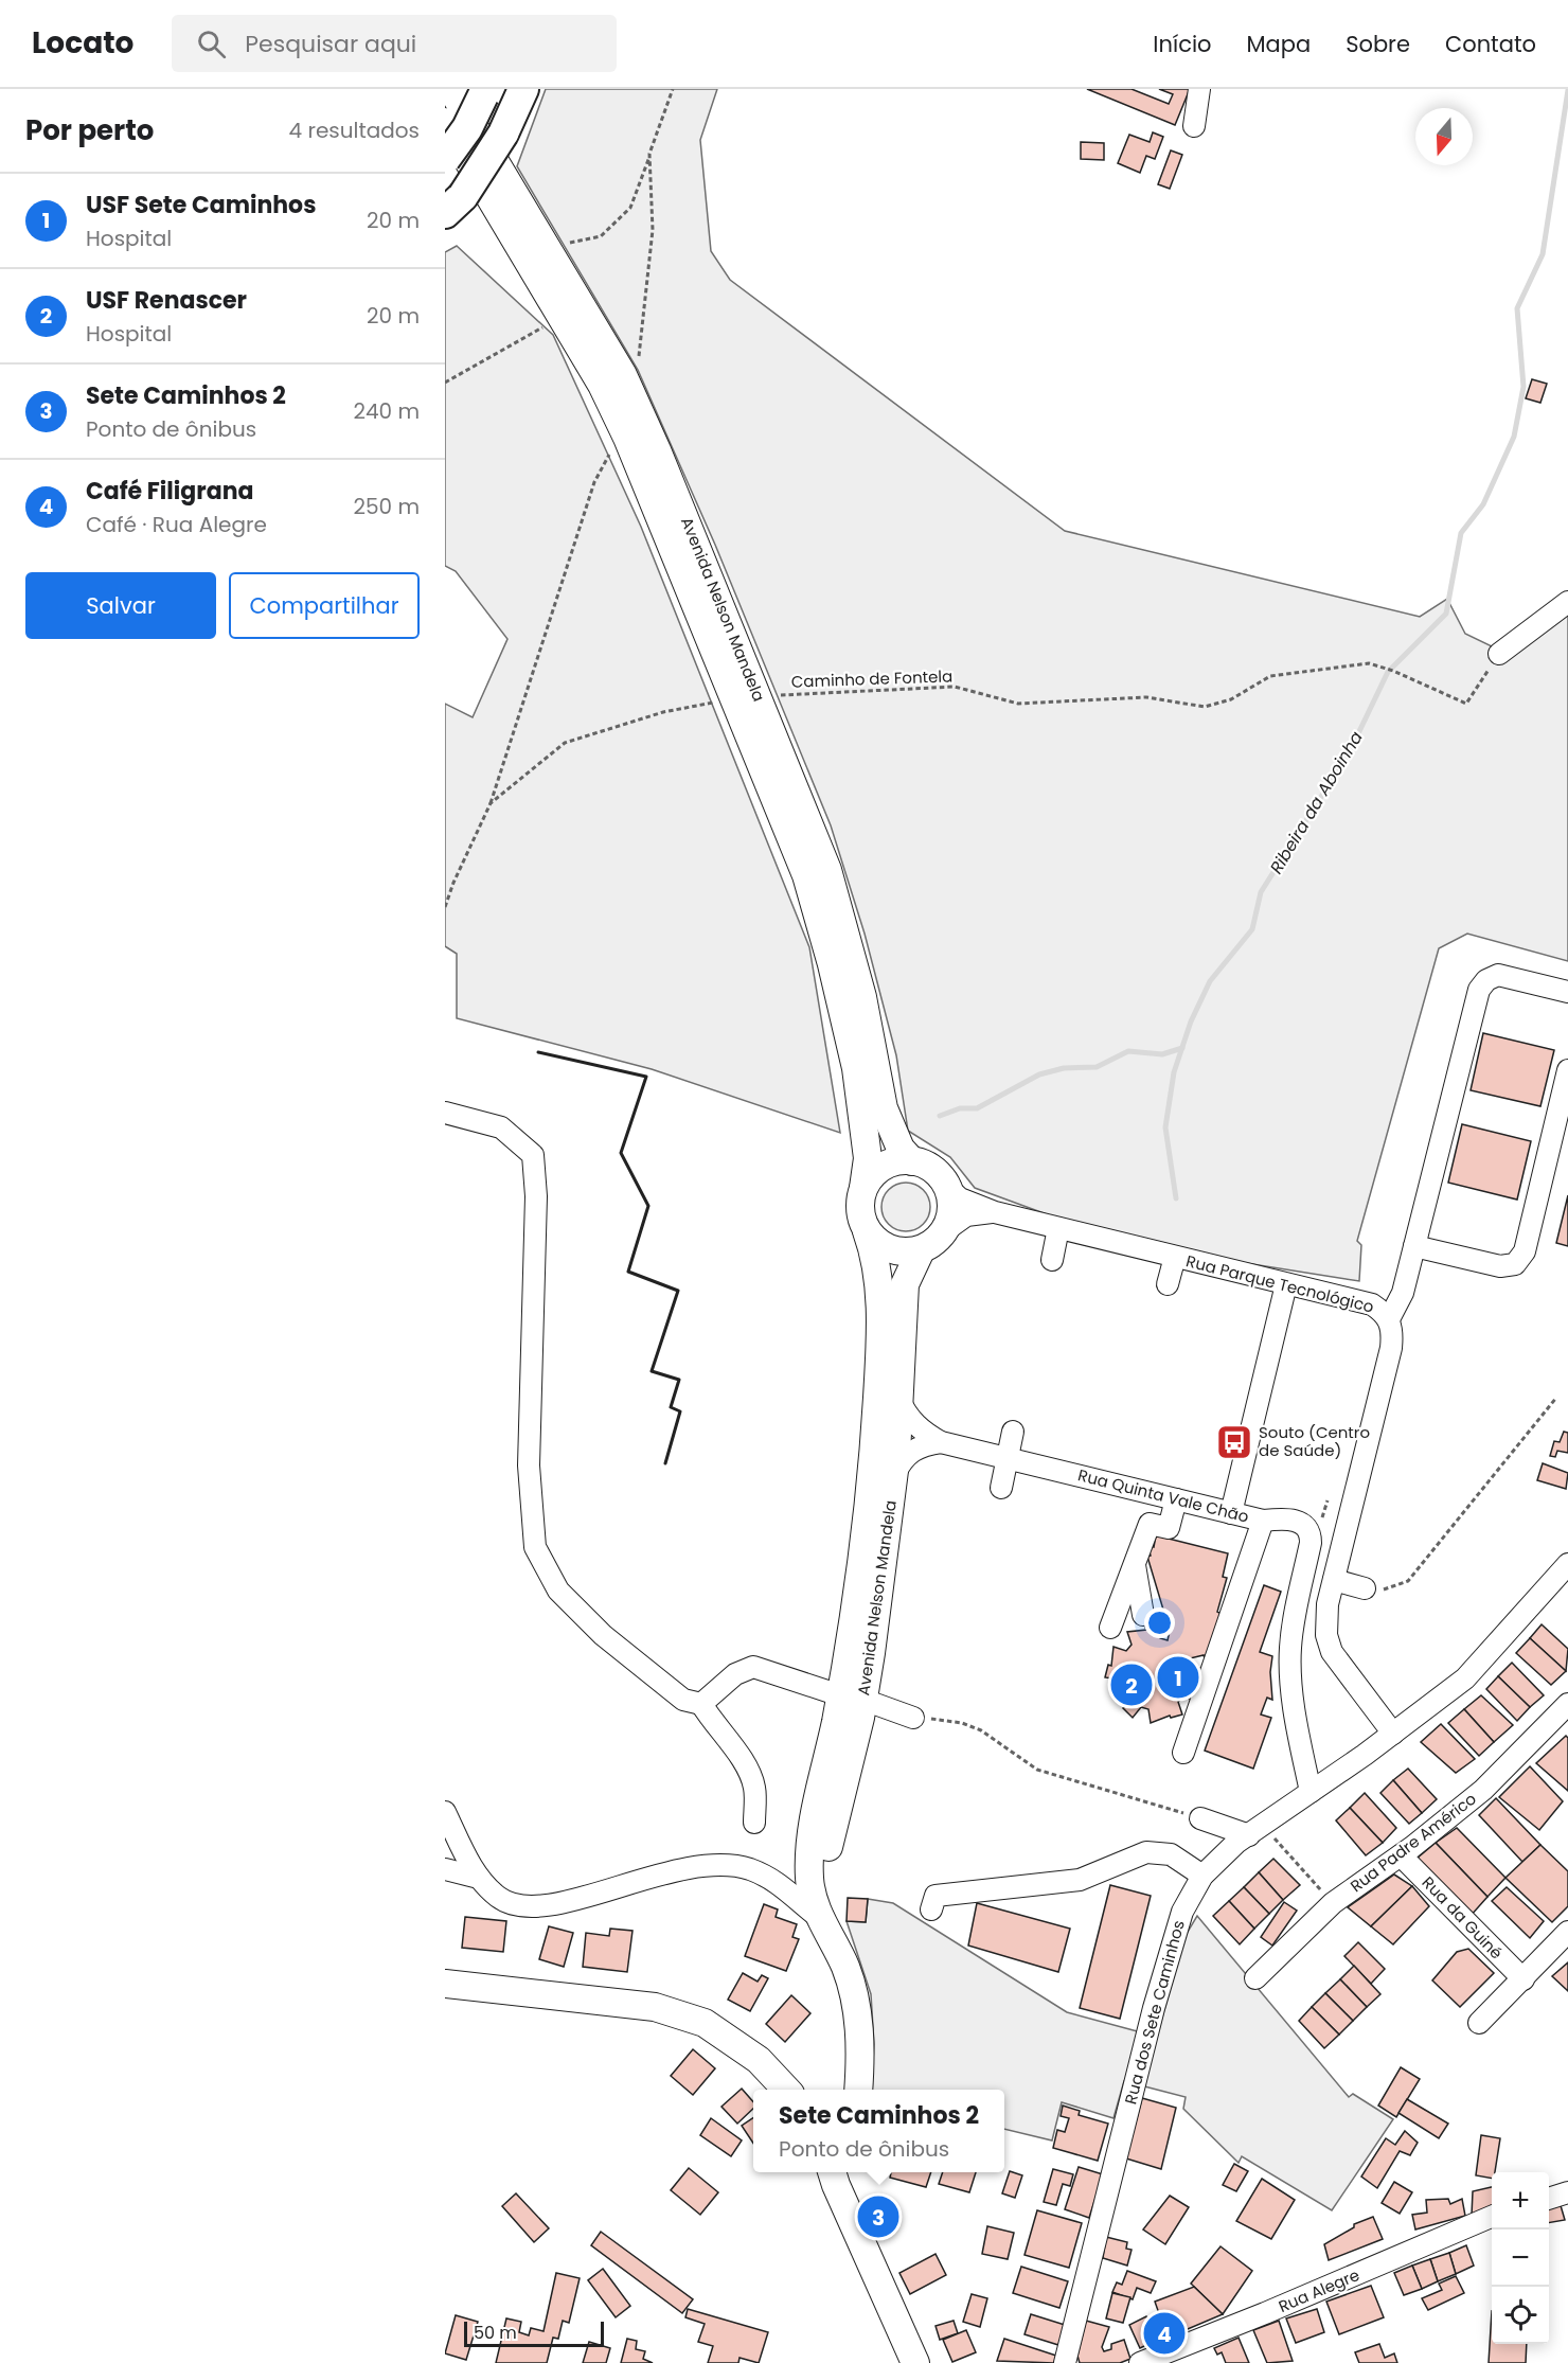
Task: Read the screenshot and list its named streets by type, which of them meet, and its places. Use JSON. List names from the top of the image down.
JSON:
{
  "streets": {
    "main road": ["Avenida Nelson Mandela"],
    "street": [
      "Rua Parque Tecnológico",
      "Rua Quinta Vale Chão",
      "Rua Padre Américo",
      "Rua da Guiné",
      "Rua dos Sete Caminhos",
      "Rua Alegre"
    ],
    "path": ["Caminho de Fontela"]
  },
  "crossings": [
    ["Avenida Nelson Mandela", "Rua Parque Tecnológico"],
    ["Avenida Nelson Mandela", "Rua Quinta Vale Chão"],
    ["Rua Parque Tecnológico", "Rua dos Sete Caminhos"],
    ["Rua Quinta Vale Chão", "Rua dos Sete Caminhos"],
    ["Rua Padre Américo", "Rua da Guiné"]
  ],
  "water": ["Ribeira da Aboinha"],
  "places": {
    "bus stop": ["Souto (Centro de Saúde)"]
  },
  "scale_bar": "50 m",
  "north": "bottom",
  "page": {
    "header": "Locato",
    "search": "Pesquisar aqui",
    "nav": [
      "Início",
      "Mapa",
      "Sobre",
      "Contato"
    ],
    "heading": ["Por perto", "4 resultados"],
    "list": [
      {
        "mark": "1",
        "name": "USF Sete Caminhos",
        "note": "Hospital",
        "value": "20 m"
      },
      {
        "mark": "2",
        "name": "USF Renascer",
        "note": "Hospital",
        "value": "20 m"
      },
      {
        "mark": "3",
        "name": "Sete Caminhos 2",
        "note": "Ponto de ônibus",
        "value": "240 m"
      },
      {
        "mark": "4",
        "name": "Café Filigrana",
        "note": "Café · Rua Alegre",
        "value": "250 m"
      }
    ],
    "buttons": ["Salvar", "Compartilhar"],
    "pins": [
      "1",
      "2",
      "3",
      "4"
    ],
    "popup": ["Sete Caminhos 2", "Ponto de ônibus"],
    "map_buttons": ["+", "−"],
    "scale": "50 m"
  }
}
